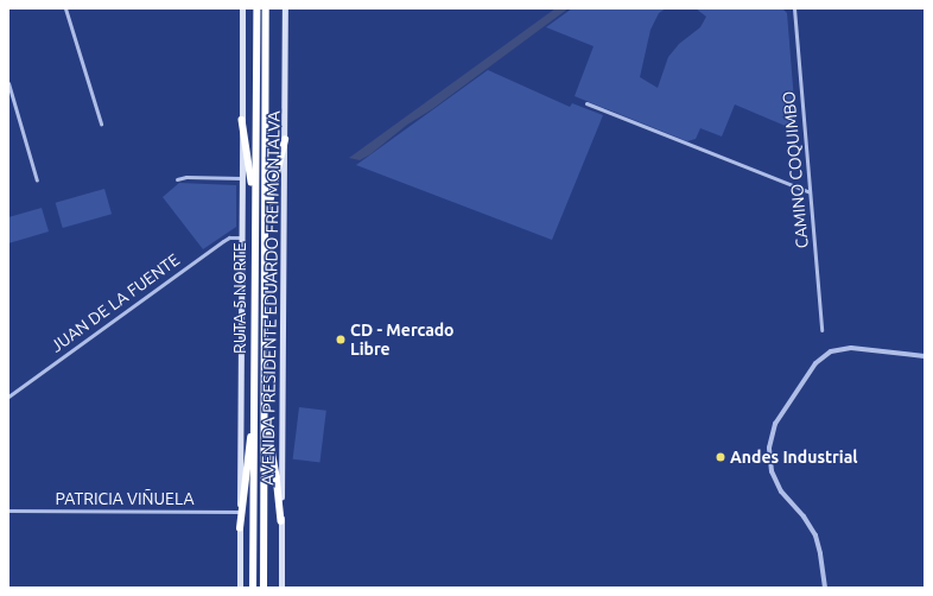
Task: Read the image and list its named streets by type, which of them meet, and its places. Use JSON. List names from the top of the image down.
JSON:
{
  "streets": {
    "highway": ["RUTA 5 NORTE"],
    "main road": ["AVENIDA PRESIDENTE EDUARDO FREI MONTALVA"],
    "street": ["CAMINO COQUIMBO", "JUAN DE LA FUENTE", "PATRICIA VIÑUELA"]
  },
  "crossings": [
    ["AVENIDA PRESIDENTE EDUARDO FREI MONTALVA", "JUAN DE LA FUENTE"],
    ["AVENIDA PRESIDENTE EDUARDO FREI MONTALVA", "PATRICIA VIÑUELA"]
  ],
  "places": ["CD - Mercado Libre", "Andes Industrial"]
}
